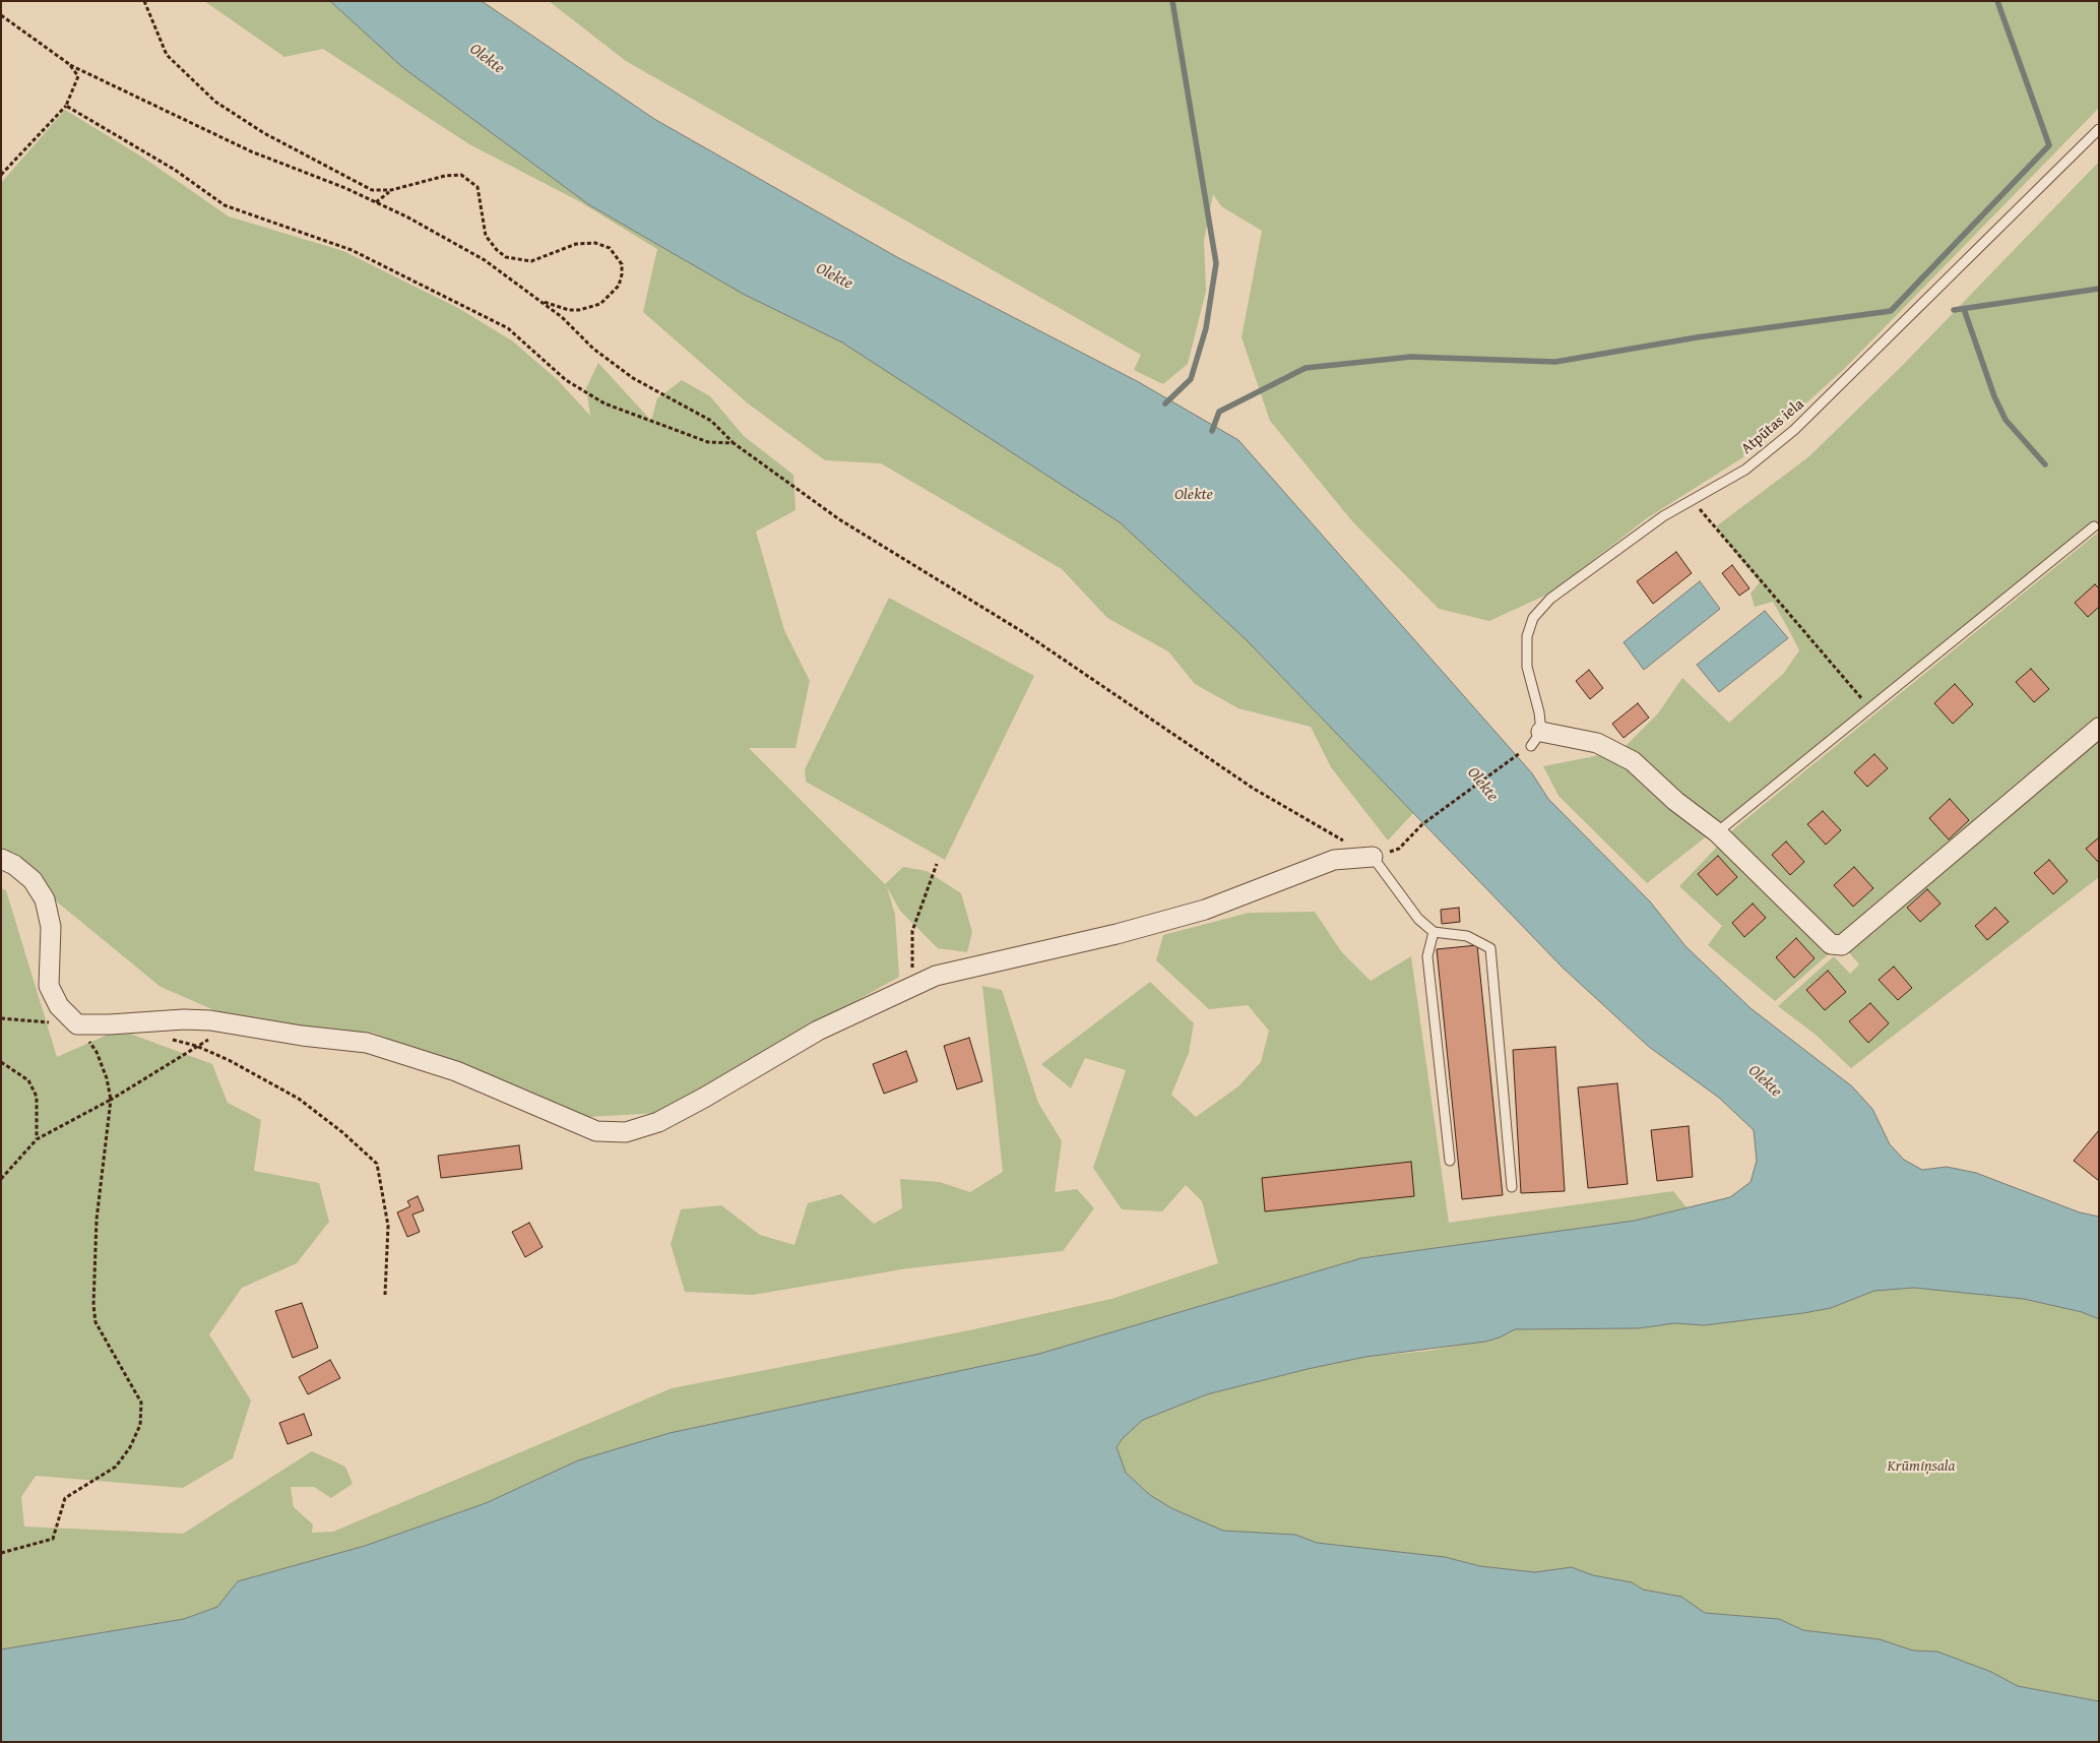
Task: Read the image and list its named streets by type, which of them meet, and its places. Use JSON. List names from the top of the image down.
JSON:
{
  "streets": {
    "lane": ["Atpūtas iela"]
  },
  "water": ["Olekte"],
  "parks": ["Krūmiņsala"]
}
